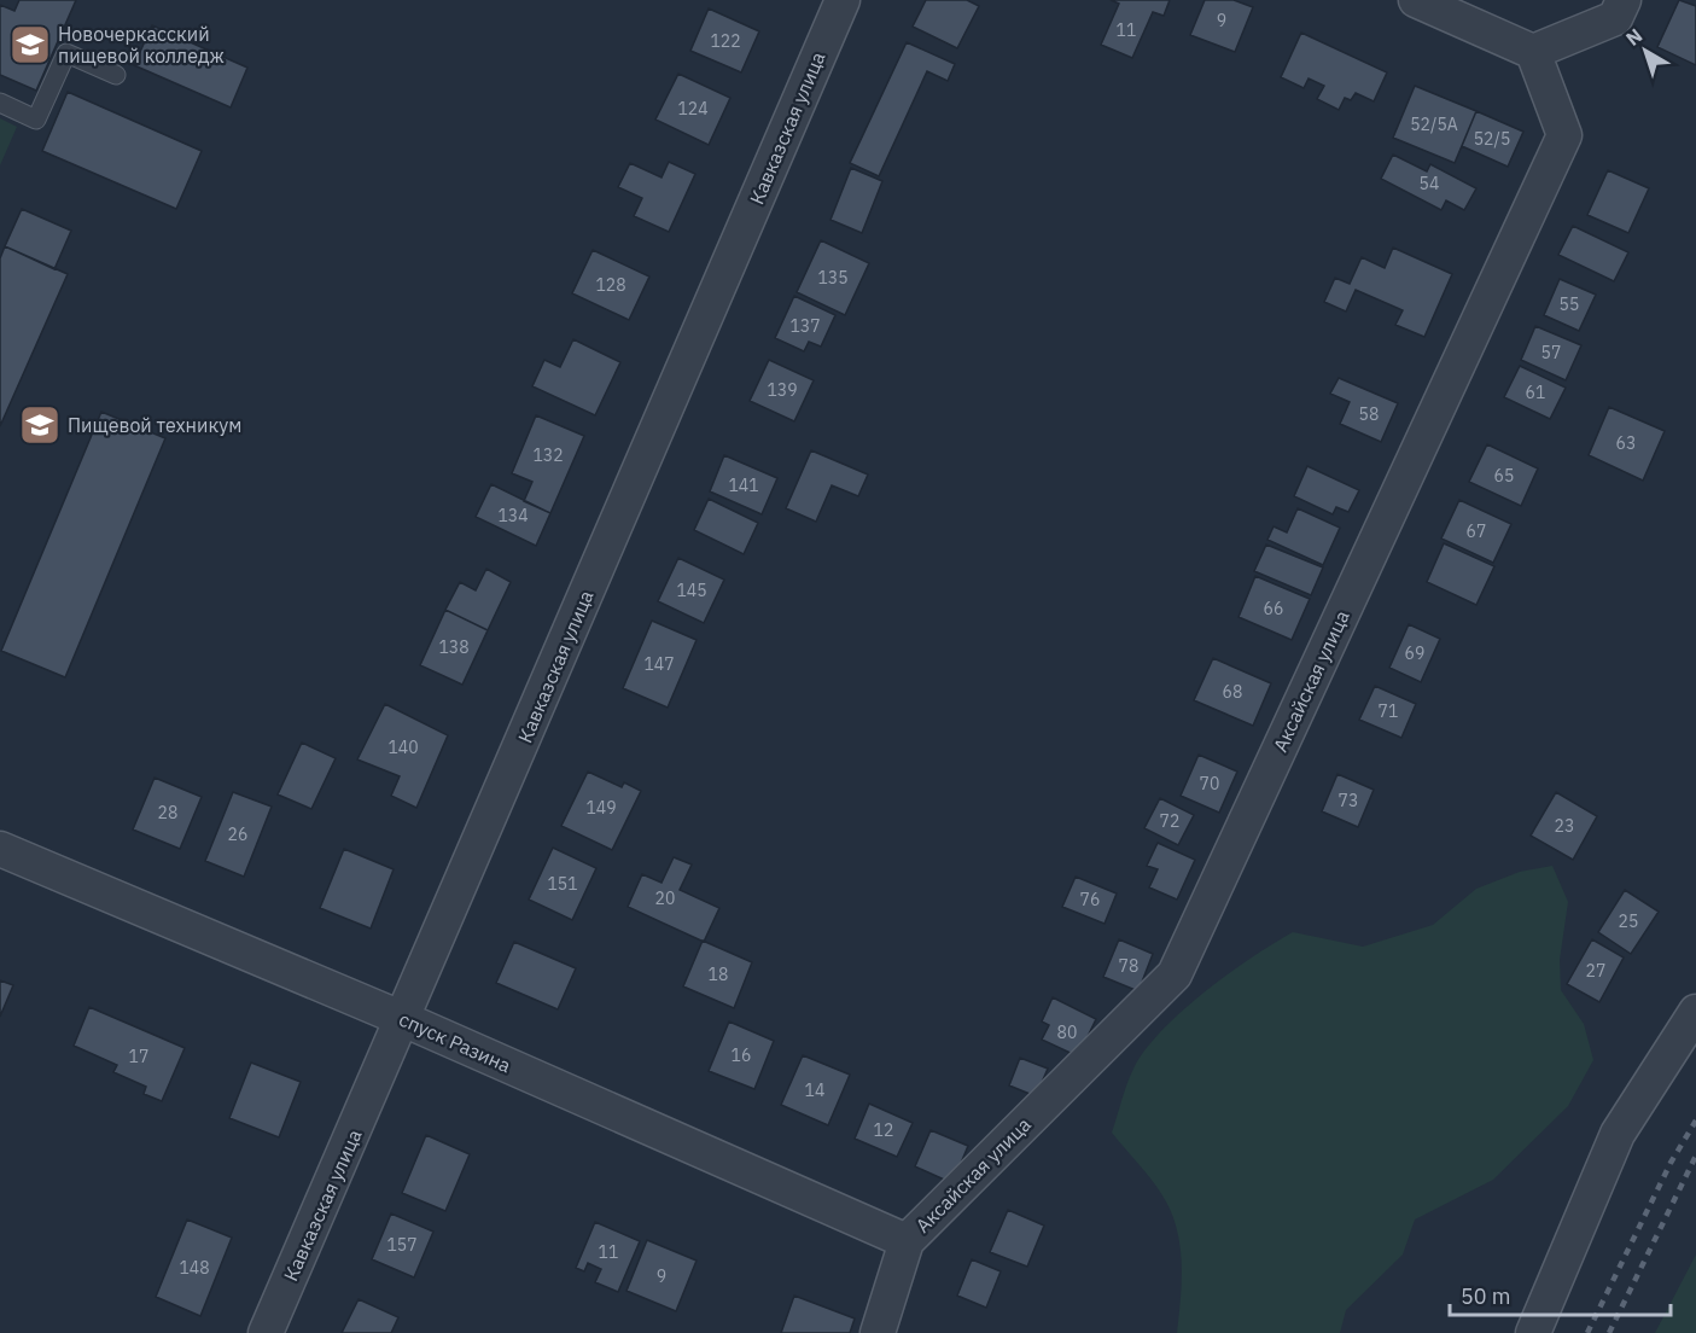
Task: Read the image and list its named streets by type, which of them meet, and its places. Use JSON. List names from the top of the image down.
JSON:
{
  "streets": {
    "street": ["Кавказская улица", "Аксайская улица", "спуск Разина"]
  },
  "crossings": [
    ["Кавказская улица", "спуск Разина"],
    ["Аксайская улица", "спуск Разина"]
  ],
  "places": {
    "school or university": ["Новочеркасский пищевой колледж", "Пищевой техникум"]
  },
  "house_numbers": [
    "9",
    "11",
    "122",
    "124",
    "52/5А",
    "52/5",
    "54",
    "135",
    "128",
    "55",
    "137",
    "57",
    "139",
    "61",
    "58",
    "63",
    "132",
    "65",
    "141",
    "134",
    "67",
    "145",
    "66",
    "138",
    "69",
    "147",
    "68",
    "71",
    "140",
    "70",
    "73",
    "149",
    "28",
    "72",
    "23",
    "26",
    "151",
    "20",
    "76",
    "25",
    "78",
    "27",
    "18",
    "80",
    "16",
    "17",
    "14",
    "12",
    "157",
    "11",
    "148",
    "9"
  ],
  "scale_bar": "50 m",
  "north": "top left"
}
